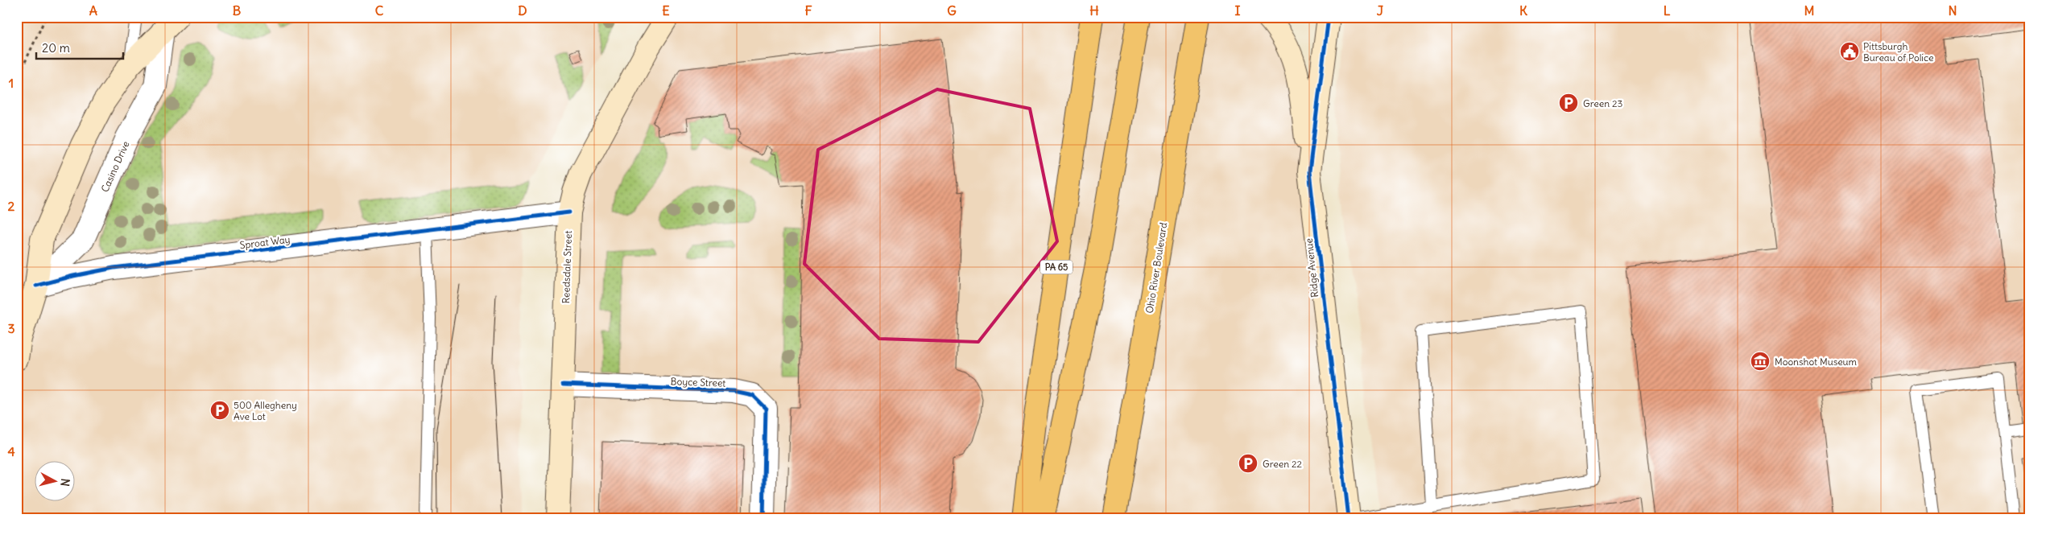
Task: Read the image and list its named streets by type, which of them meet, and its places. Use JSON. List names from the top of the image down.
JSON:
{
  "streets": {
    "highway": ["PA 65", "Ohio River Boulevard"],
    "main road": ["Casino Drive", "Reedsdale Street", "Ridge Avenue"],
    "street": ["Sproat Way", "Boyce Street"]
  },
  "crossings": [
    ["Casino Drive", "Sproat Way"],
    ["Sproat Way", "Reedsdale Street"],
    ["Reedsdale Street", "Boyce Street"]
  ],
  "places": {
    "public building": ["Pittsburgh Bureau of Police"],
    "parking": ["Green 23", "500 Allegheny Ave Lot", "Green 22"],
    "museum": ["Moonshot Museum"]
  },
  "scale_bar": "20 m",
  "north": "right",
  "grid": {
    "columns": [
      "A",
      "B",
      "C",
      "D",
      "E",
      "F",
      "G",
      "H",
      "I",
      "J",
      "K",
      "L",
      "M",
      "N"
    ],
    "rows": [
      "1",
      "2",
      "3",
      "4"
    ]
  }
}
